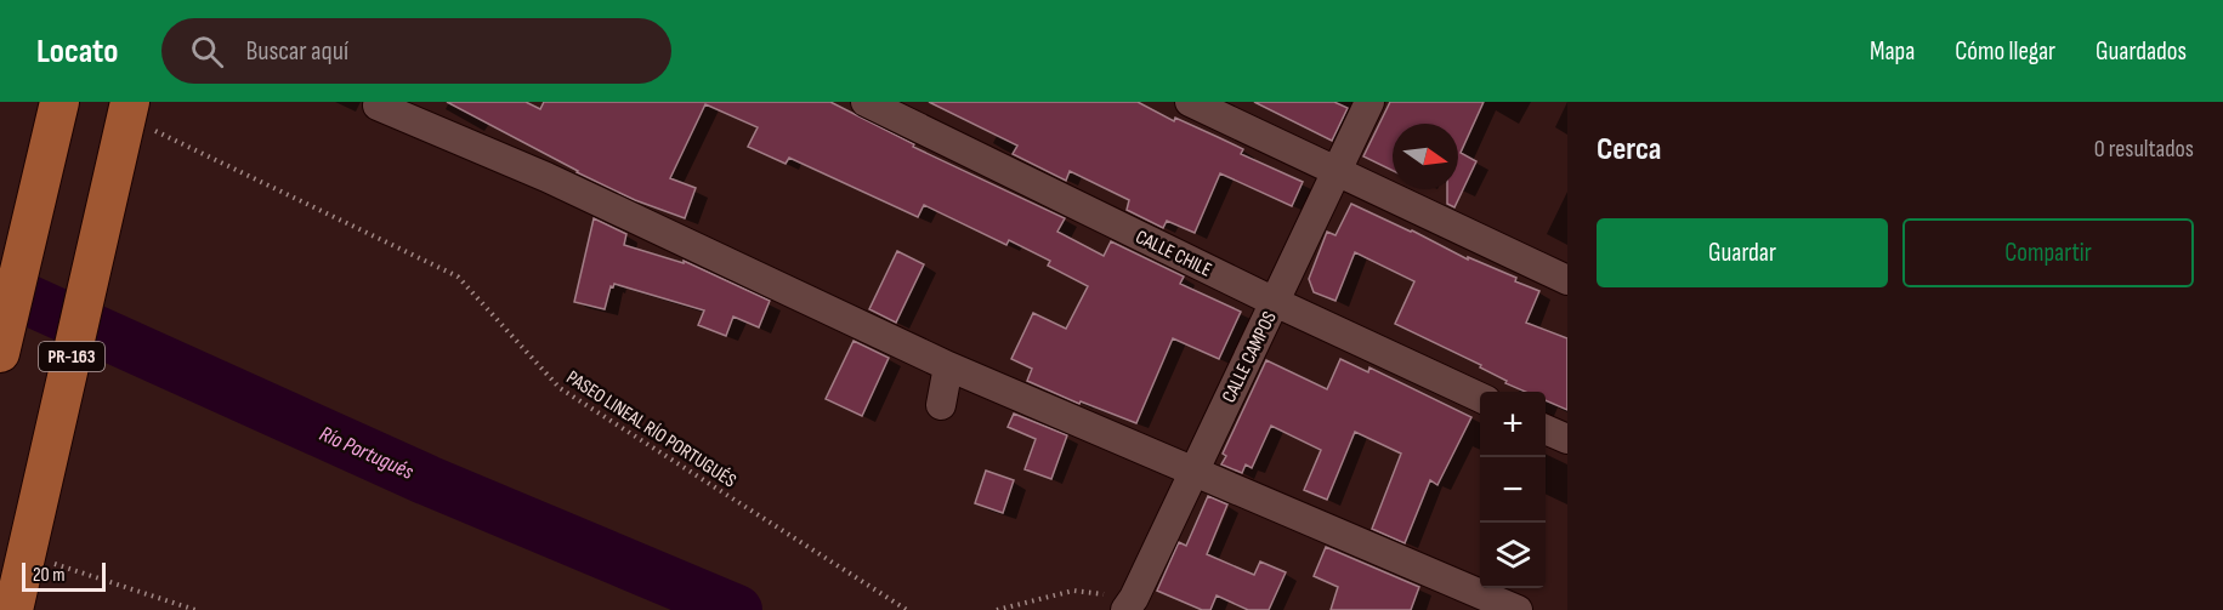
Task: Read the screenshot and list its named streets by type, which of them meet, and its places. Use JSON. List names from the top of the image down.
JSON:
{
  "streets": {
    "main road": ["PR-163"],
    "street": ["CALLE CHILE", "CALLE CAMPOS"],
    "path": ["PASEO LINEAL RÍO PORTUGUÉS"]
  },
  "crossings": [
    ["CALLE CHILE", "CALLE CAMPOS"],
    ["PR-163", "PASEO LINEAL RÍO PORTUGUÉS"]
  ],
  "water": ["Río Portugués"],
  "scale_bar": "20 m",
  "north": "right",
  "page": {
    "header": "Locato",
    "search": "Buscar aquí",
    "nav": ["Mapa", "Cómo llegar", "Guardados"],
    "heading": ["Cerca", "0 resultados"],
    "buttons": ["Guardar", "Compartir"],
    "map_buttons": ["+", "−"],
    "scale": "20 m"
  }
}
